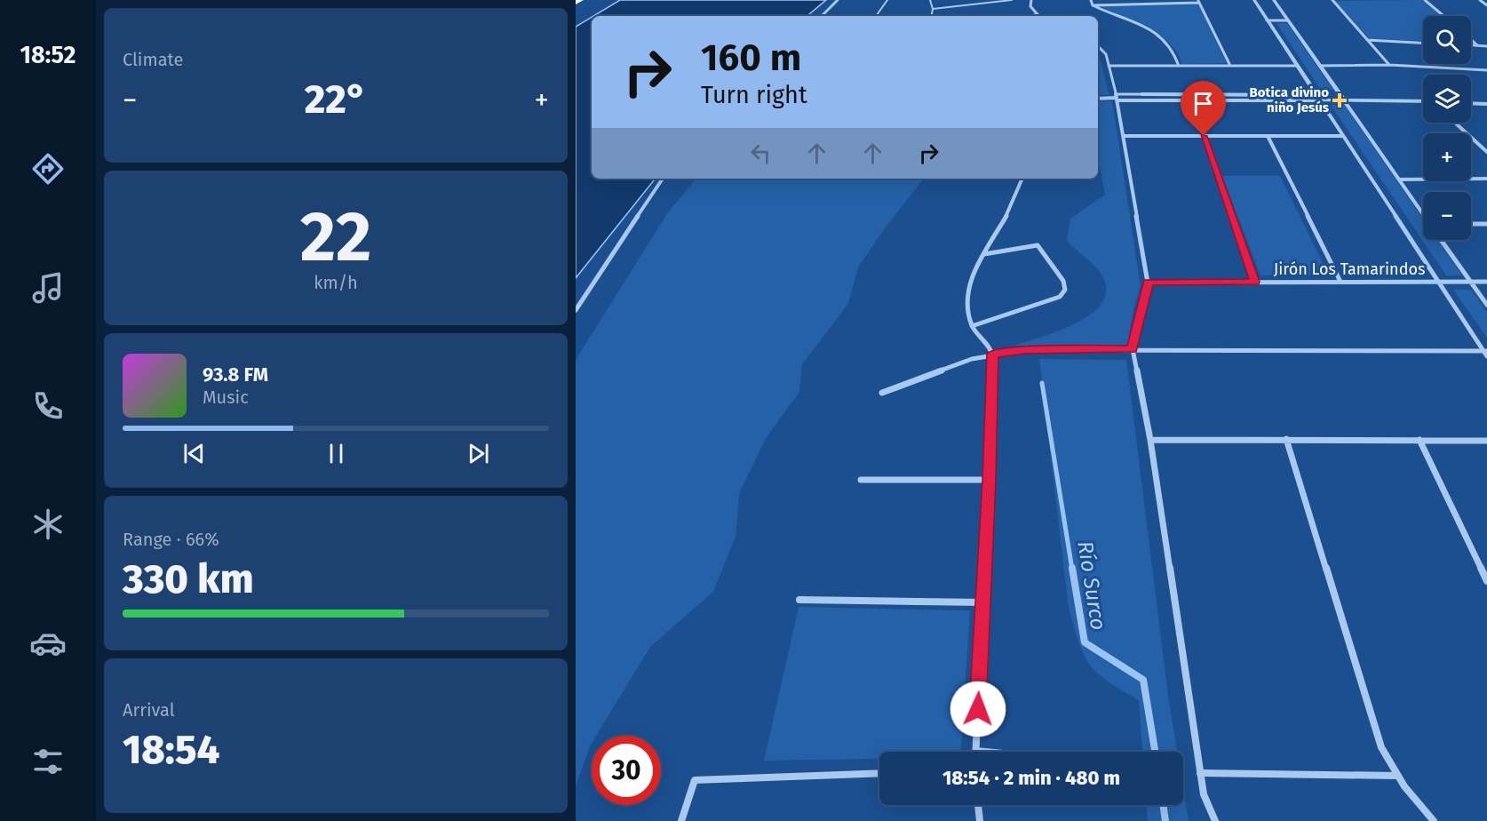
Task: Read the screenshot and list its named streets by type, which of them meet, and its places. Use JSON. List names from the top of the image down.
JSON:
{
  "streets": {
    "street": ["Jirón Los Tamarindos"]
  },
  "water": ["Río Surco"],
  "places": {
    "health": ["Botica divino niño Jesús"]
  },
  "page": {
    "tabs": "18:52",
    "tile": [
      "Climate",
      ["22", "km/h"],
      ["Range · 66%", "330 km"],
      ["Arrival", "18:54"]
    ],
    "map_buttons": ["+", "−"],
    "turn": ["160 m", "Turn right"],
    "heat": ["−", "22°", "+"],
    "song": ["93.8 FM", "Music"],
    "limit": "30",
    "trip": "18:54 · 2 min · 480 m"
  }
}
